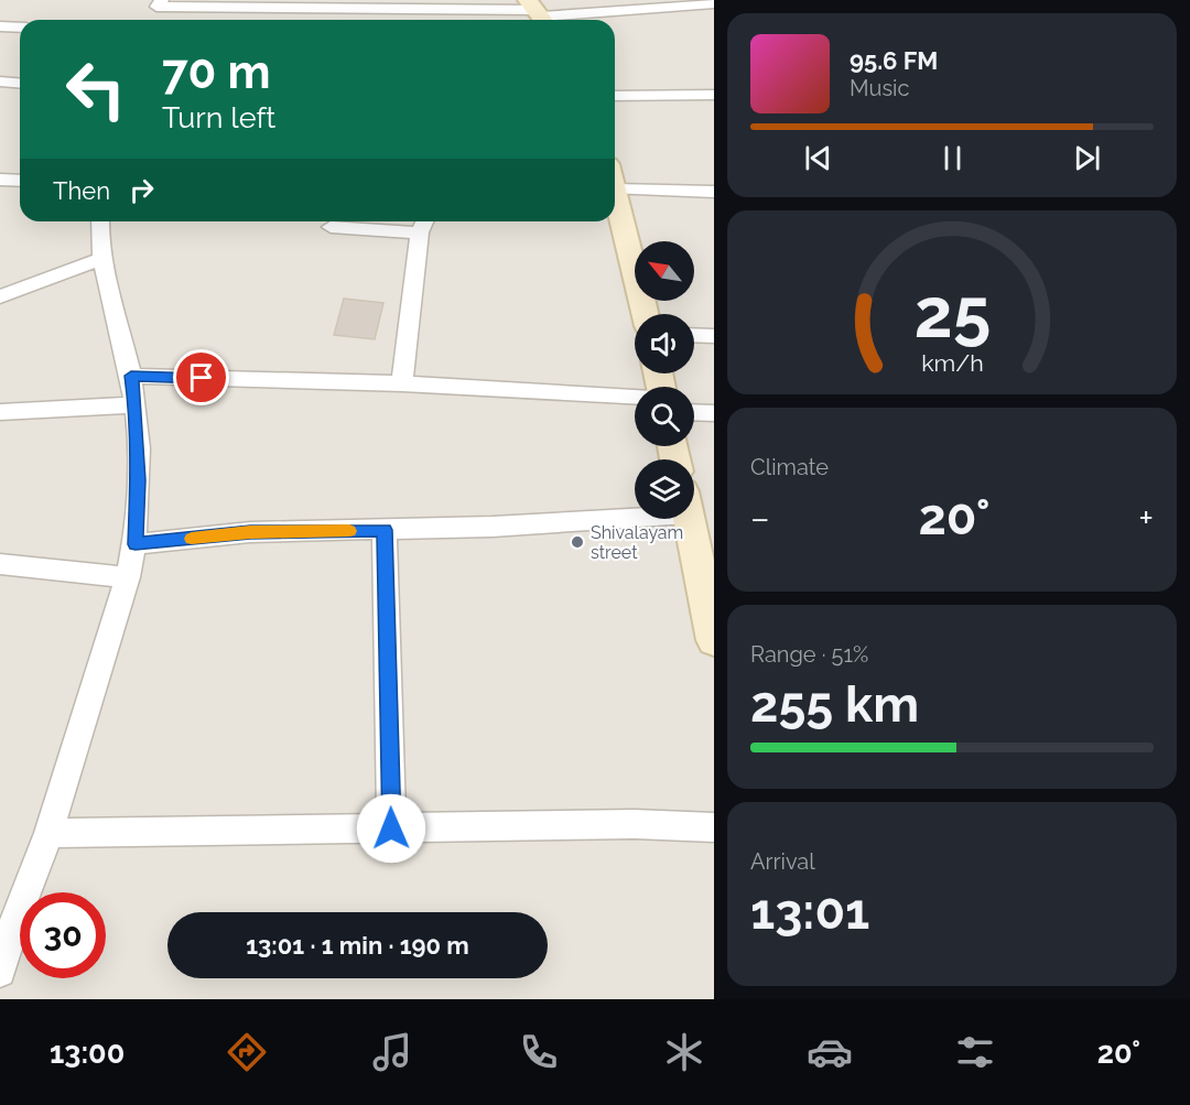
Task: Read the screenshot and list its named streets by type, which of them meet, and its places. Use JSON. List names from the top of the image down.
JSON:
{
  "places": ["Shivalayam street"],
  "north": "top left",
  "page": {
    "turn": ["70 m", "Turn left"],
    "song": ["95.6 FM", "Music"],
    "then": "Then",
    "tile": [
      "Climate",
      ["Range · 51%", "255 km"],
      ["Arrival", "13:01"]
    ],
    "heat": ["−", "20°", "+"],
    "limit": "30",
    "trip": "13:01 · 1 min · 190 m",
    "tabs": ["13:00", "20°"],
    "gauge": ["25", "km/h"]
  }
}
